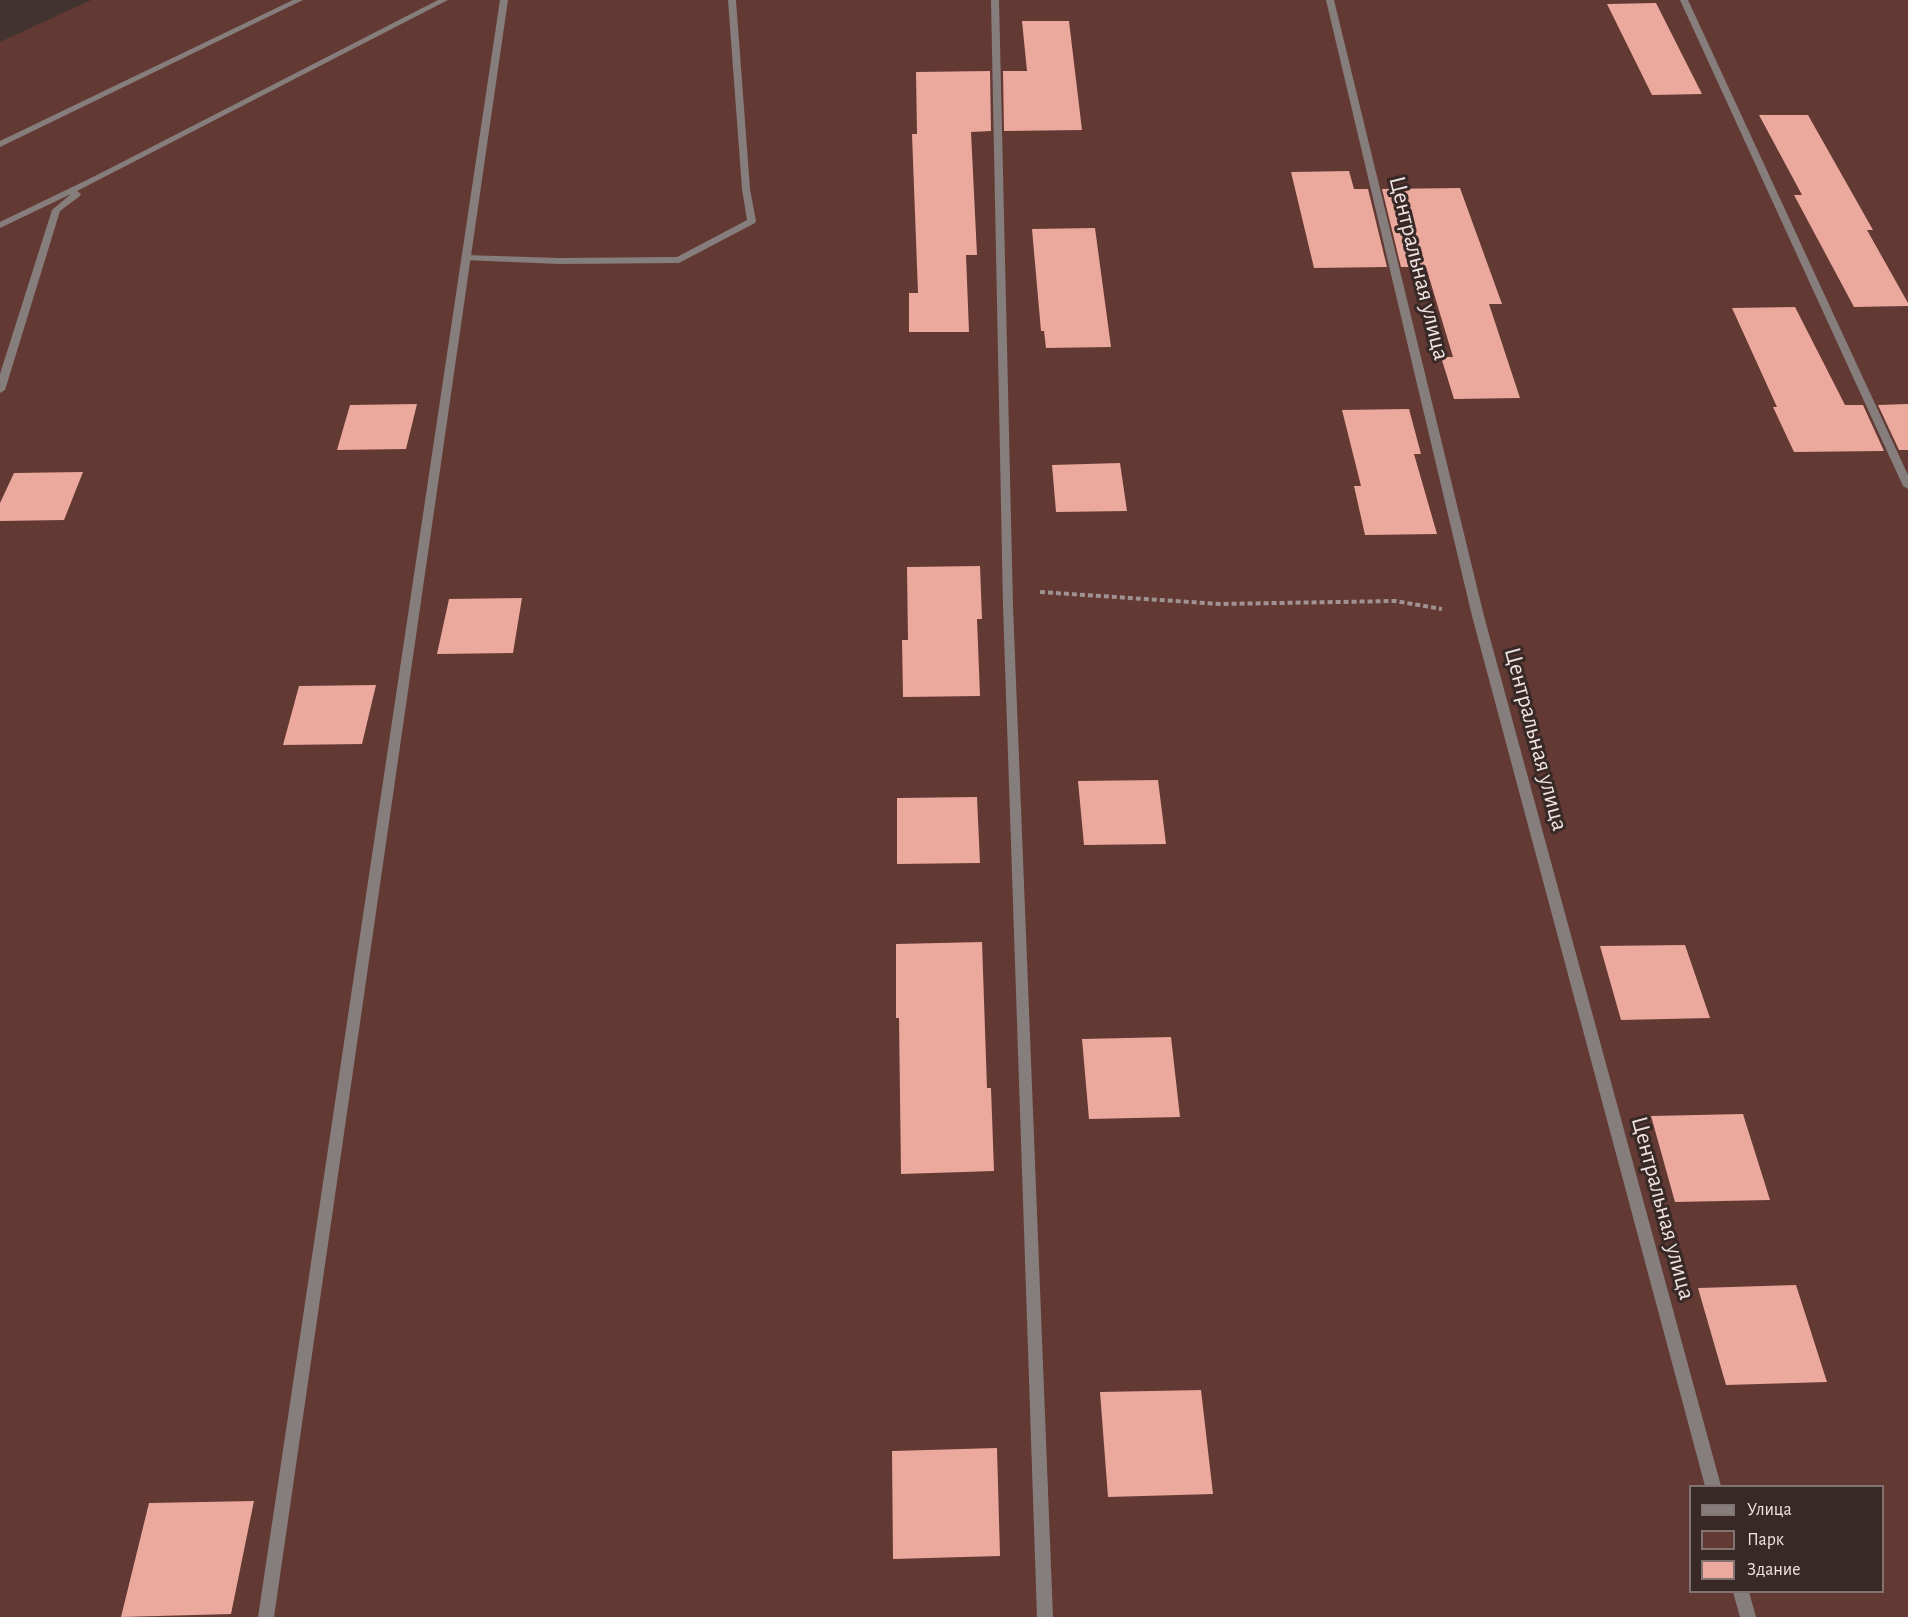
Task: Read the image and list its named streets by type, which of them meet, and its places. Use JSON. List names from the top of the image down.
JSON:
{
  "streets": {
    "street": ["Центральная улица"]
  },
  "legend": ["Улица", "Парк", "Здание"]
}
